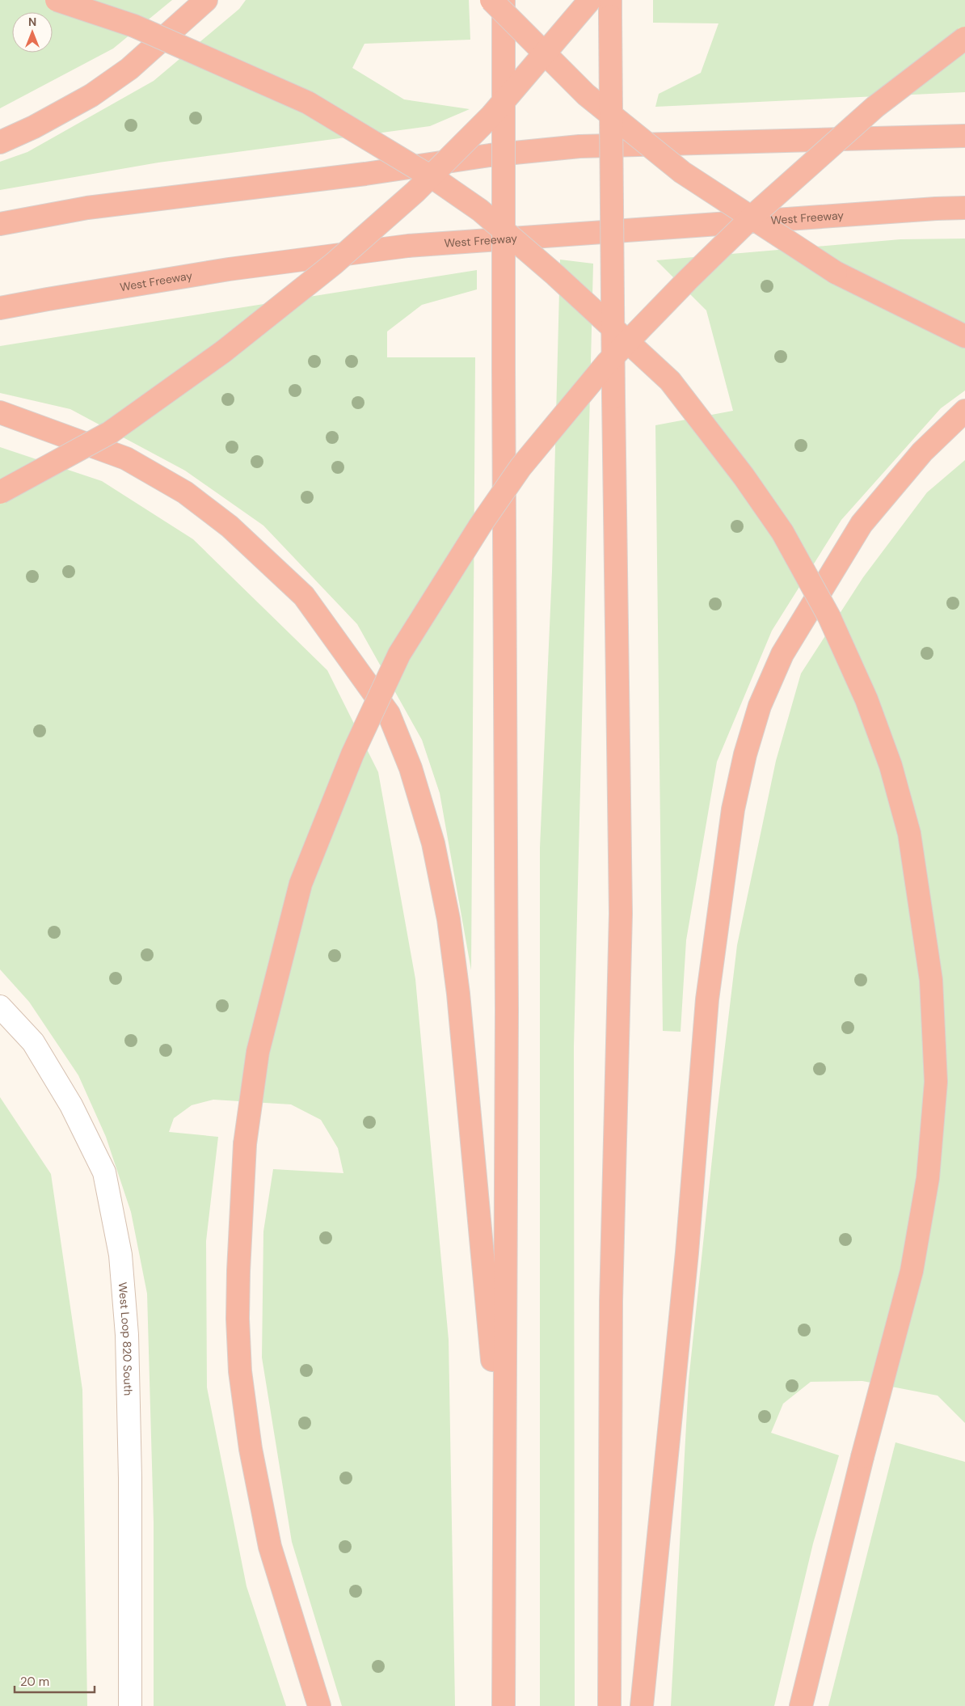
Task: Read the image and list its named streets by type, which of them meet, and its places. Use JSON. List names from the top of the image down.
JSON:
{
  "streets": {
    "highway": ["West Freeway"],
    "main road": ["West Loop 820 South"]
  },
  "scale_bar": "20 m",
  "north": "top"
}
